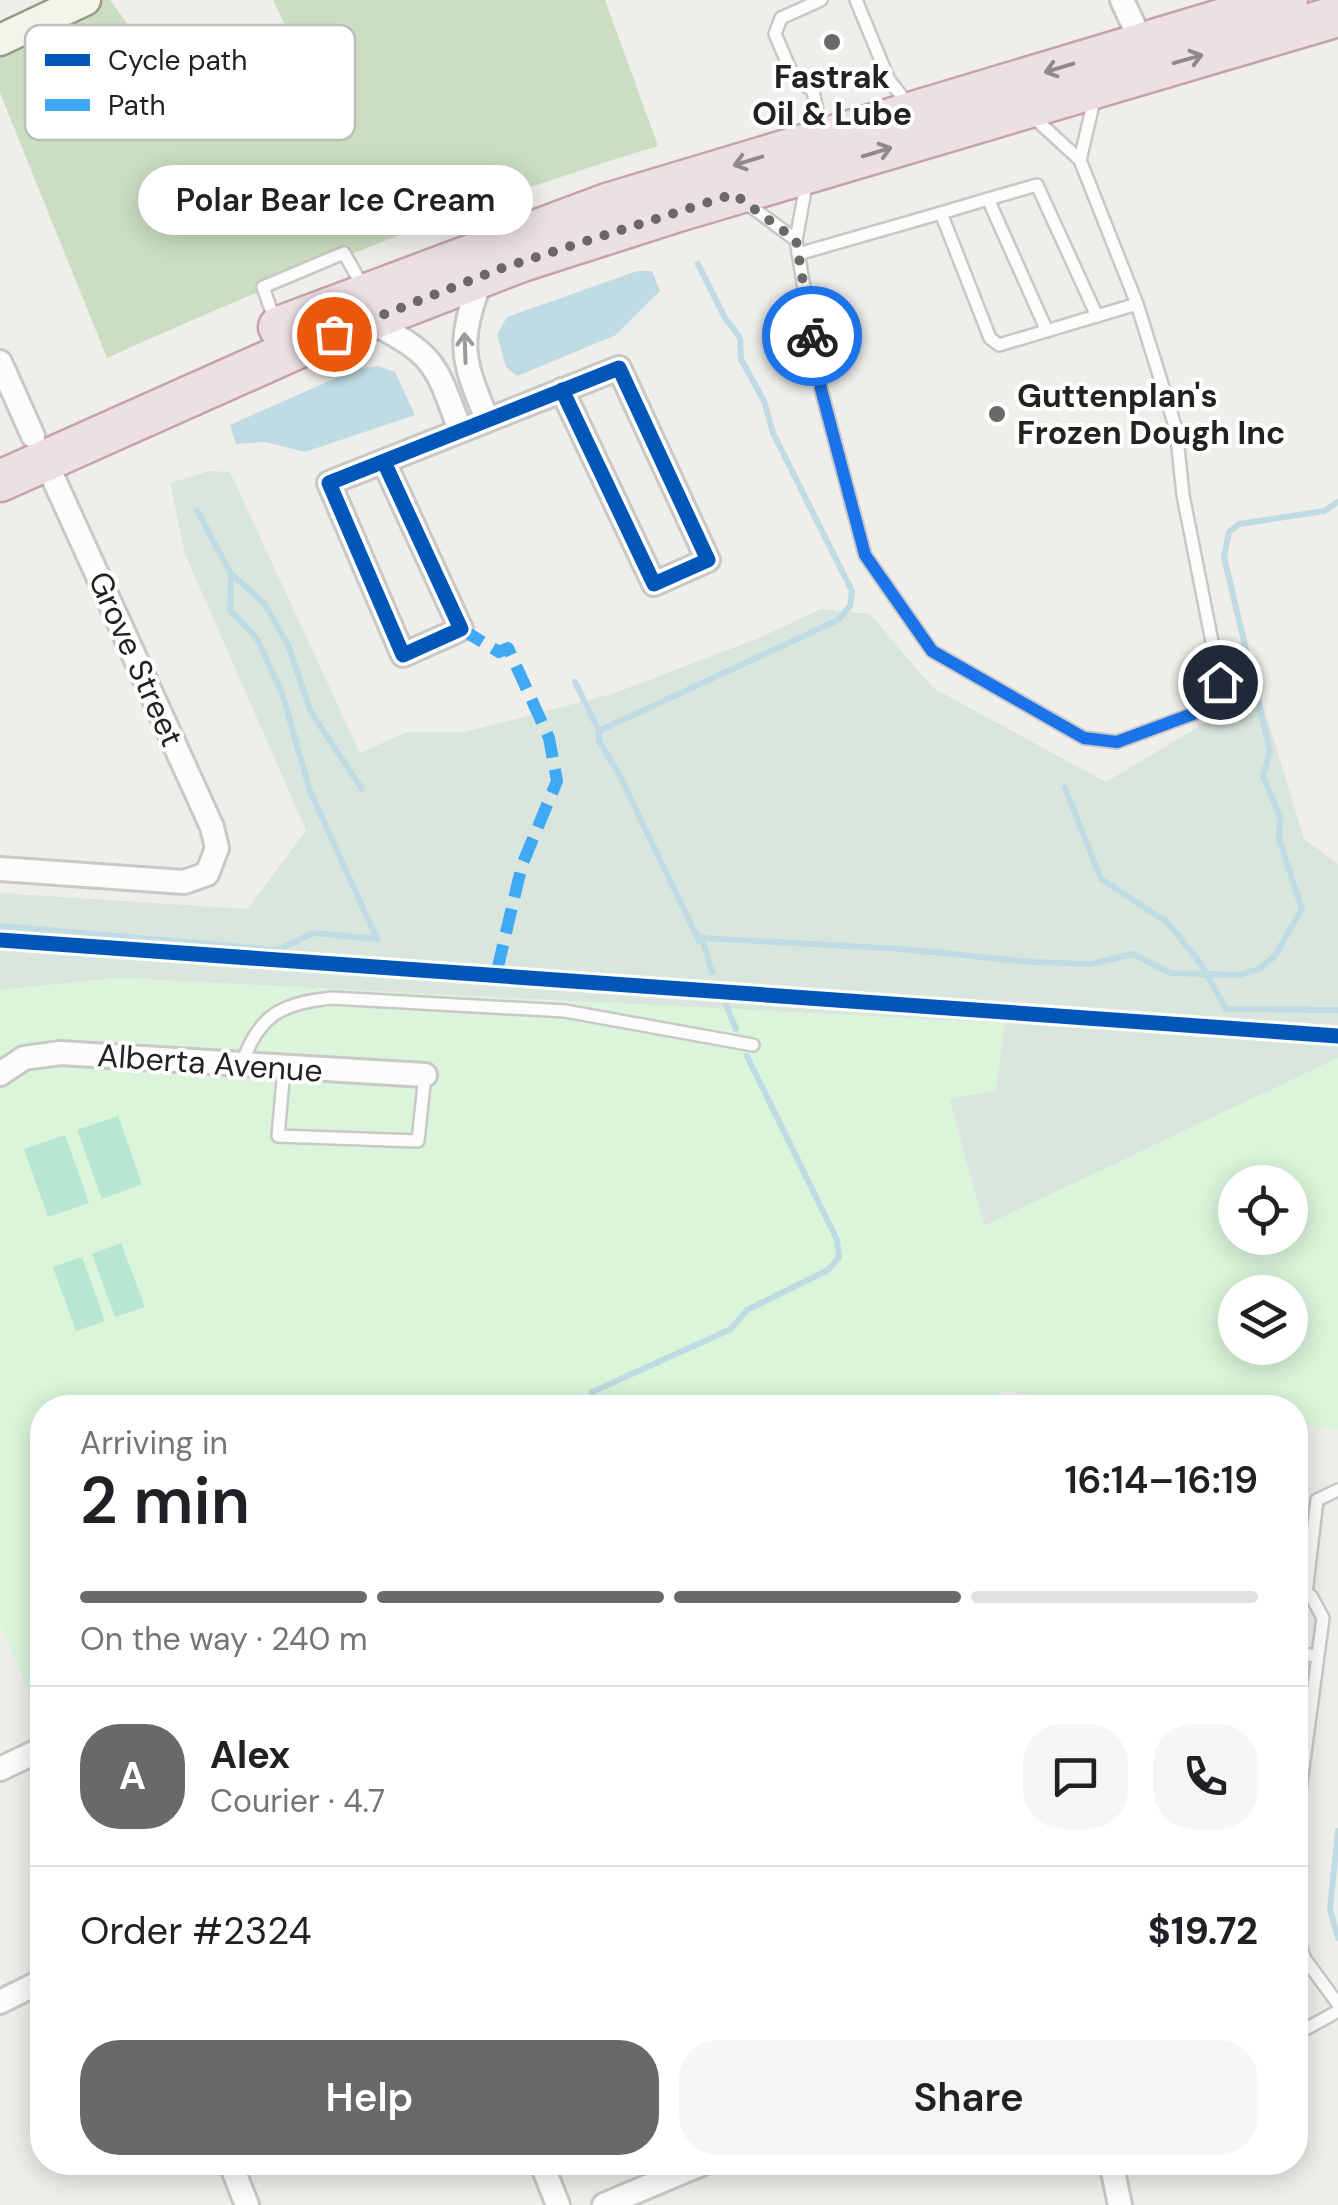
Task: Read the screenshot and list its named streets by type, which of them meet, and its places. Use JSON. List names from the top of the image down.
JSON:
{
  "streets": {
    "street": ["Grove Street", "Alberta Avenue"]
  },
  "places": ["Fastrak Oil & Lube", "Polar Bear Ice Cream", "Guttenplan's Frozen Dough Inc"],
  "legend": ["Cycle path", "Path"],
  "page": {
    "bubble": "Polar Bear Ice Cream",
    "heading": ["2 min", "Arriving in", "16:14–16:19"],
    "panel": [
      "Alex",
      "Courier · 4.7",
      "Order #2324",
      "$19.72"
    ],
    "bar": "On the way · 240 m",
    "round": "A",
    "buttons": ["Help", "Share"]
  }
}
